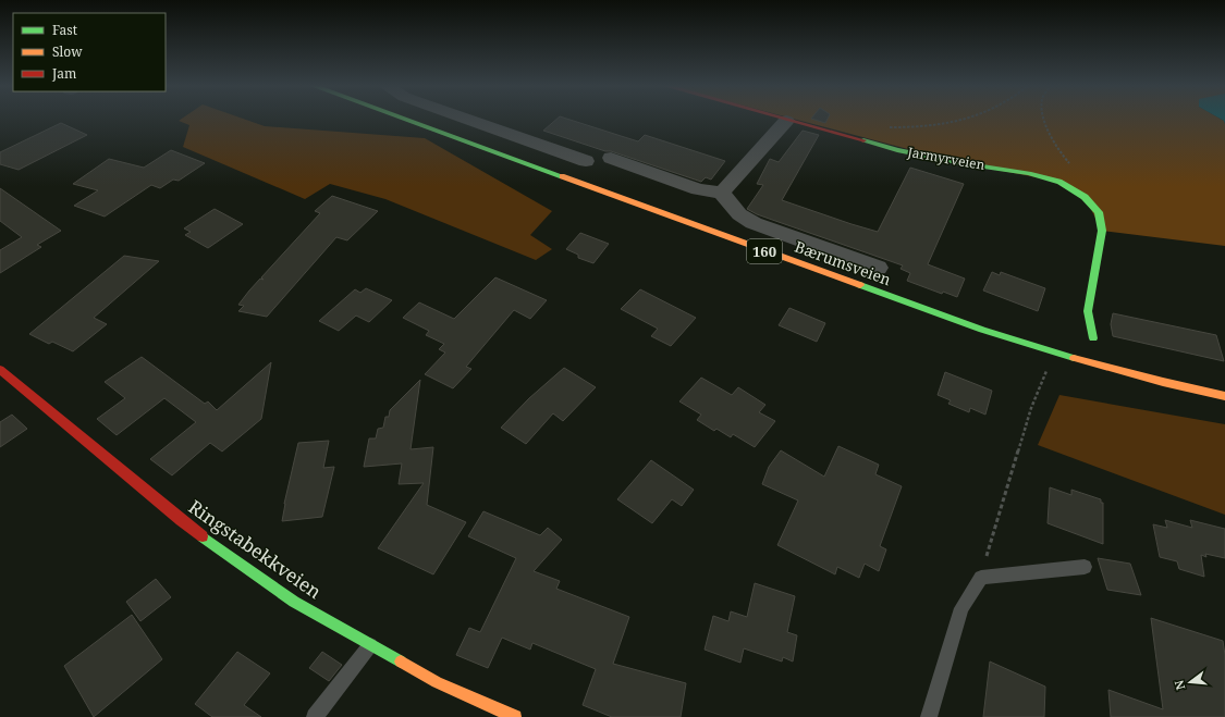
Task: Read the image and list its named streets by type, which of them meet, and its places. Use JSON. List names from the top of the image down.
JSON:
{
  "streets": {
    "street": [
      "Jarmyrveien",
      "160",
      "Bærumsveien",
      "Ringstabekkveien"
    ]
  },
  "legend": ["Fast", "Slow", "Jam"],
  "north": "left"
}
